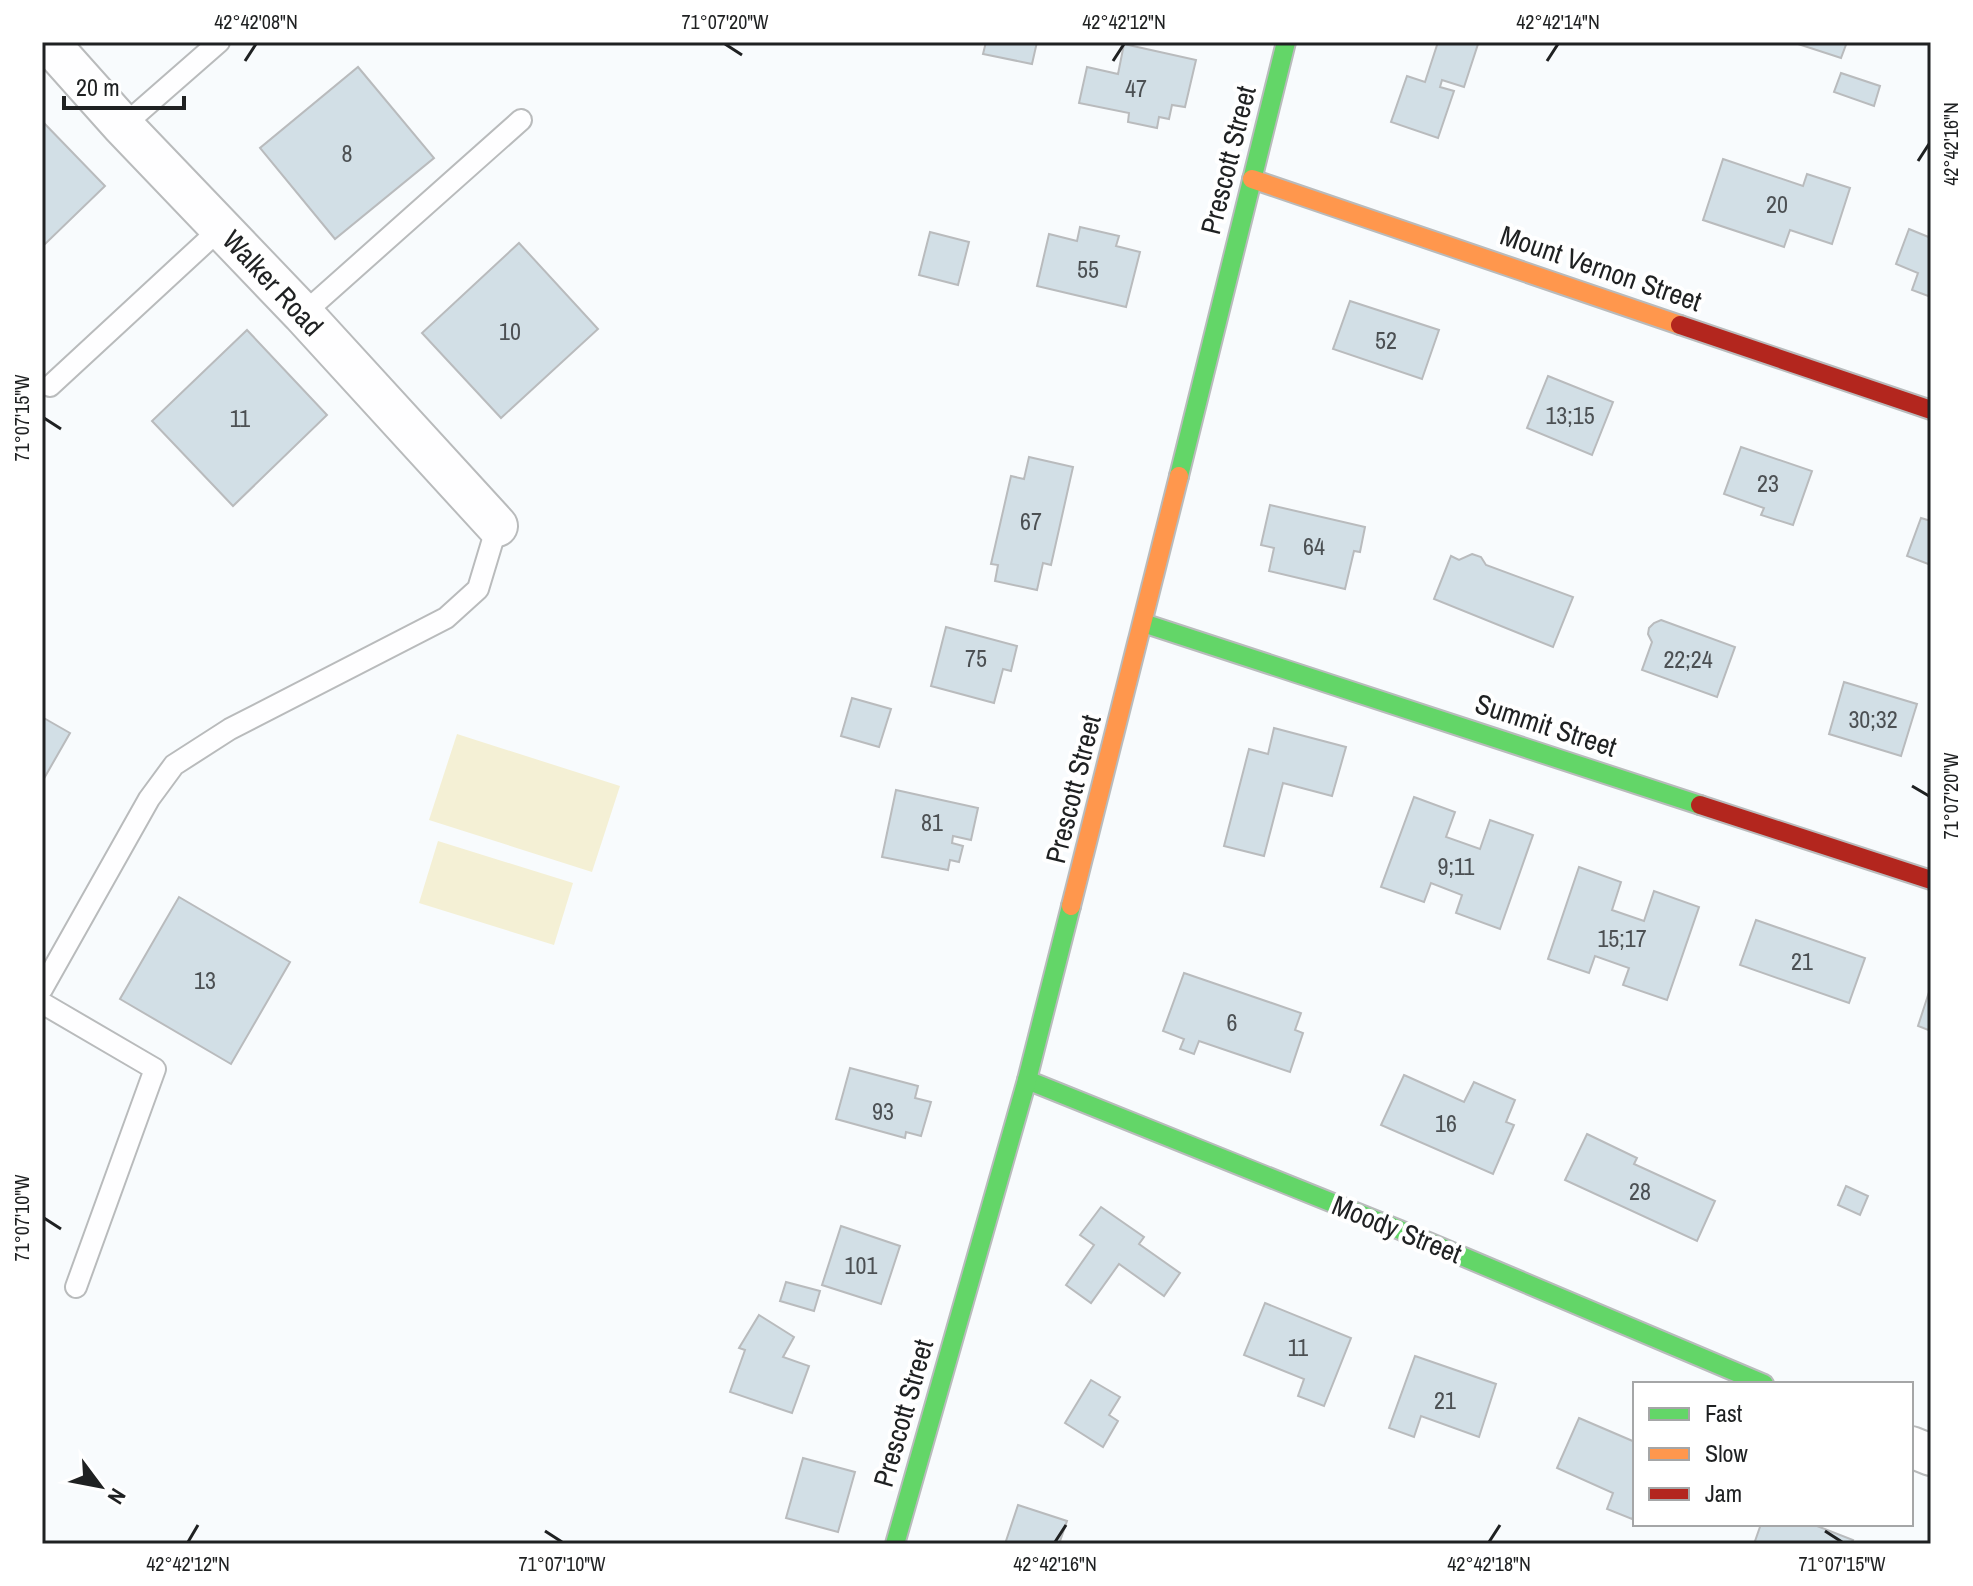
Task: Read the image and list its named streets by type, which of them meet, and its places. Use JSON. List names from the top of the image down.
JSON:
{
  "streets": {
    "street": [
      "Prescott Street",
      "Mount Vernon Street",
      "Walker Road",
      "Summit Street",
      "Moody Street"
    ]
  },
  "crossings": [
    ["Prescott Street", "Mount Vernon Street"],
    ["Prescott Street", "Summit Street"],
    ["Prescott Street", "Moody Street"]
  ],
  "house_numbers": [
    "47",
    "8",
    "20",
    "55",
    "10",
    "52",
    "13;15",
    "11",
    "23",
    "67",
    "64",
    "75",
    "22;24",
    "30;32",
    "81",
    "9;11",
    "15;17",
    "21",
    "13",
    "6",
    "93",
    "16",
    "28",
    "101",
    "11",
    "21"
  ],
  "legend": ["Fast", "Slow", "Jam"],
  "scale_bar": "20 m",
  "north": "bottom right",
  "coordinates": [
    "42°42'08\"N",
    "71°07'20\"W",
    "42°42'12\"N",
    "42°42'14\"N",
    "42°42'16\"N",
    "71°07'15\"W",
    "71°07'10\"W",
    "42°42'18\"N"
  ]
}
